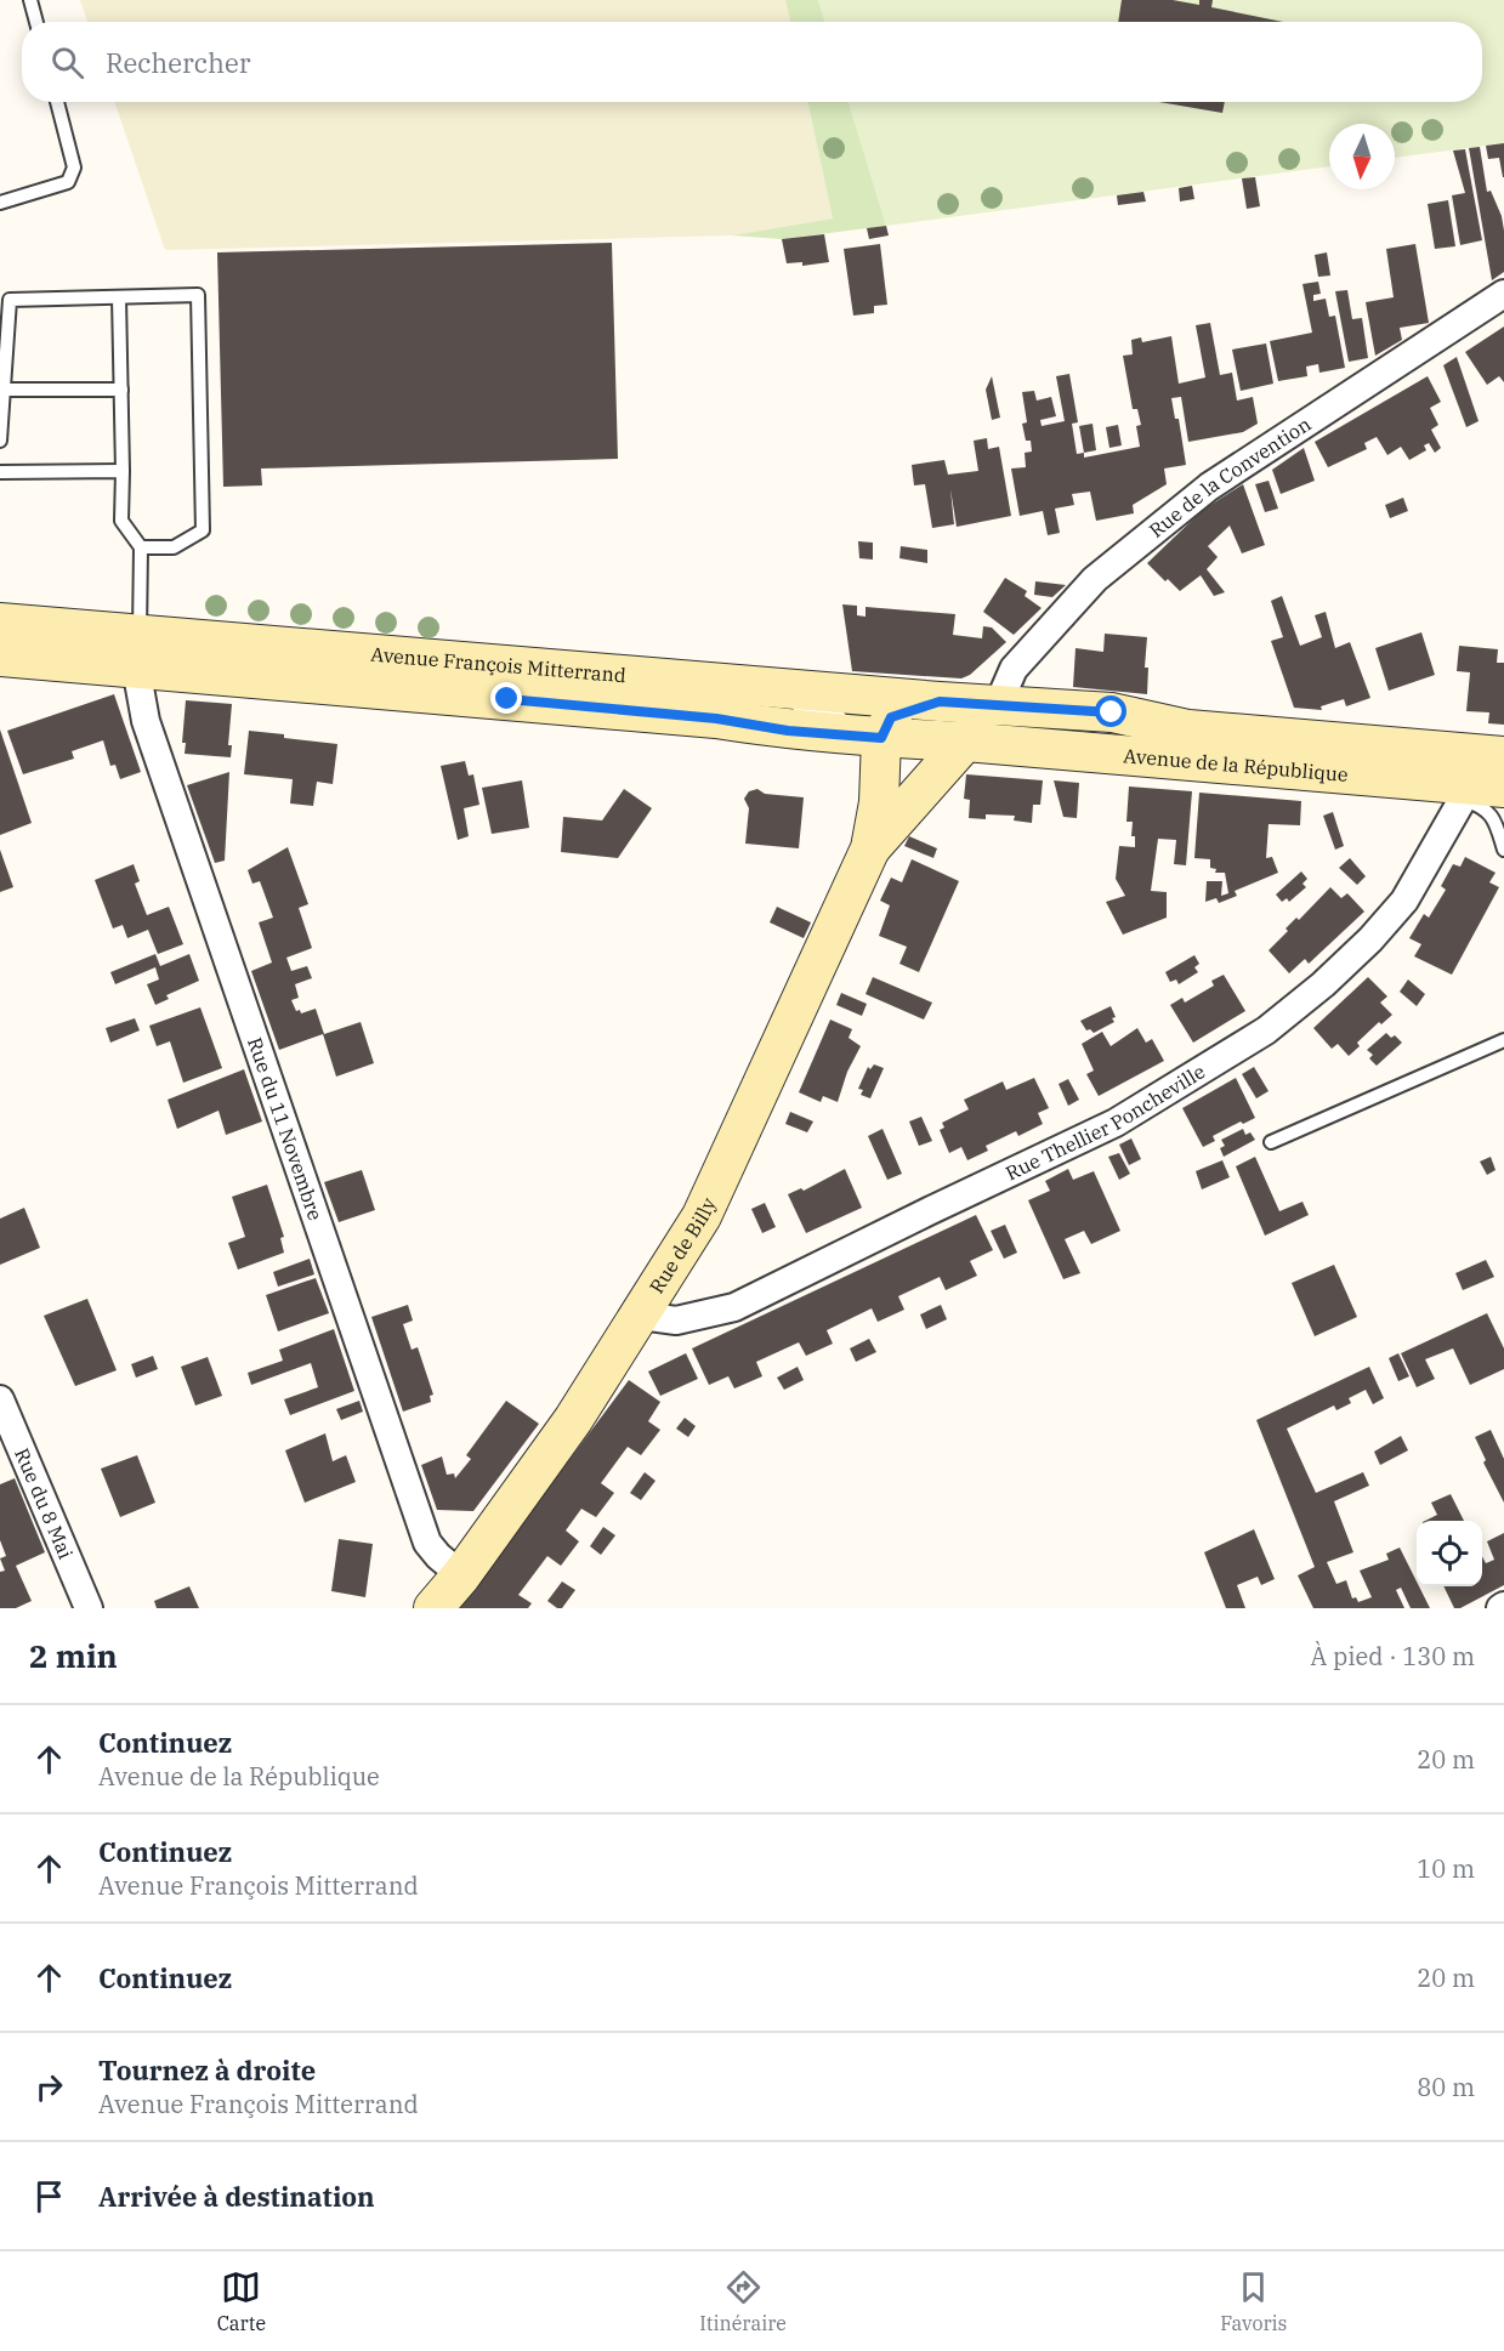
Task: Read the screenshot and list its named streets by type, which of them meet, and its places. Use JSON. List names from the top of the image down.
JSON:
{
  "streets": {
    "main road": ["Avenue François Mitterrand", "Avenue de la République", "Rue de Billy"],
    "street": [
      "Rue de la Convention",
      "Rue Thellier Poncheville",
      "Rue du 11 Novembre",
      "Rue du 8 Mai"
    ]
  },
  "crossings": [
    ["Rue de la Convention", "Avenue François Mitterrand"],
    ["Rue de la Convention", "Avenue de la République"],
    ["Rue de la Convention", "Rue de Billy"],
    ["Avenue François Mitterrand", "Avenue de la République"],
    ["Avenue François Mitterrand", "Rue du 11 Novembre"],
    ["Avenue François Mitterrand", "Rue de Billy"],
    ["Avenue de la République", "Rue Thellier Poncheville"],
    ["Avenue de la République", "Rue de Billy"],
    ["Rue Thellier Poncheville", "Rue de Billy"],
    ["Rue du 11 Novembre", "Rue de Billy"]
  ],
  "north": "bottom",
  "page": {
    "search": "Rechercher",
    "heading": ["2 min", "À pied · 130 m"],
    "list": [
      ["Continuez", "Avenue de la République", "20 m"],
      ["Continuez", "Avenue François Mitterrand", "10 m"],
      ["Continuez", "20 m"],
      ["Tournez à droite", "Avenue François Mitterrand", "80 m"],
      "Arrivée à destination"
    ],
    "nav": ["Carte", "Itinéraire", "Favoris"]
  }
}
